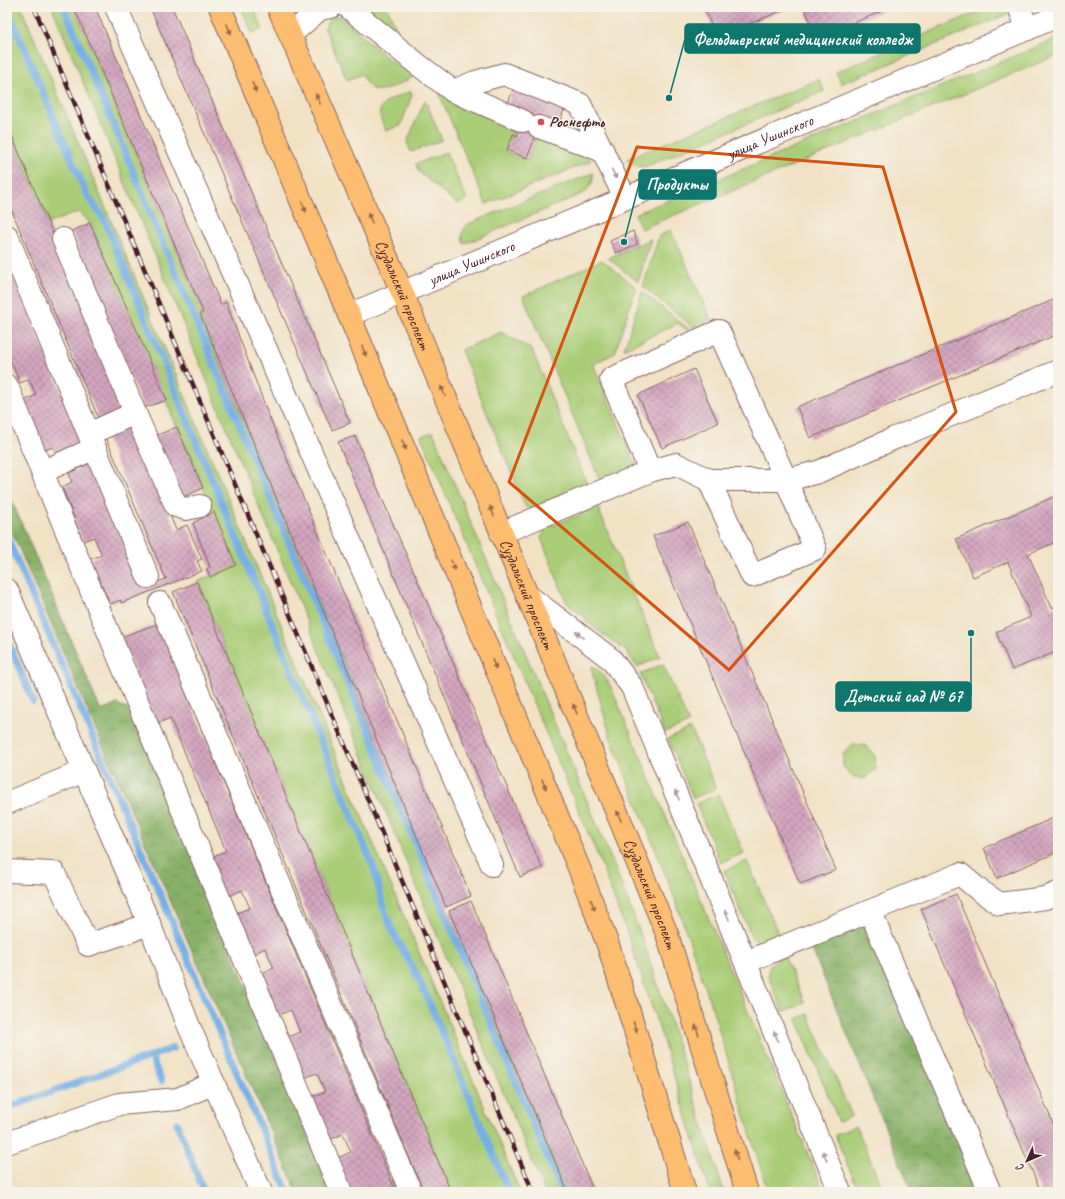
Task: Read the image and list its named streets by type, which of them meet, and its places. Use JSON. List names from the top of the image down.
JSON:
{
  "streets": {
    "main road": ["Суздальский проспект"],
    "street": ["улица Ушинского"]
  },
  "crossings": [
    ["улица Ушинского", "Суздальский проспект"]
  ],
  "places": [
    "Фельдшерский медицинский колледж",
    "Роснефть",
    "Продукты",
    "Детский сад № 67"
  ],
  "north": "bottom left"
}
